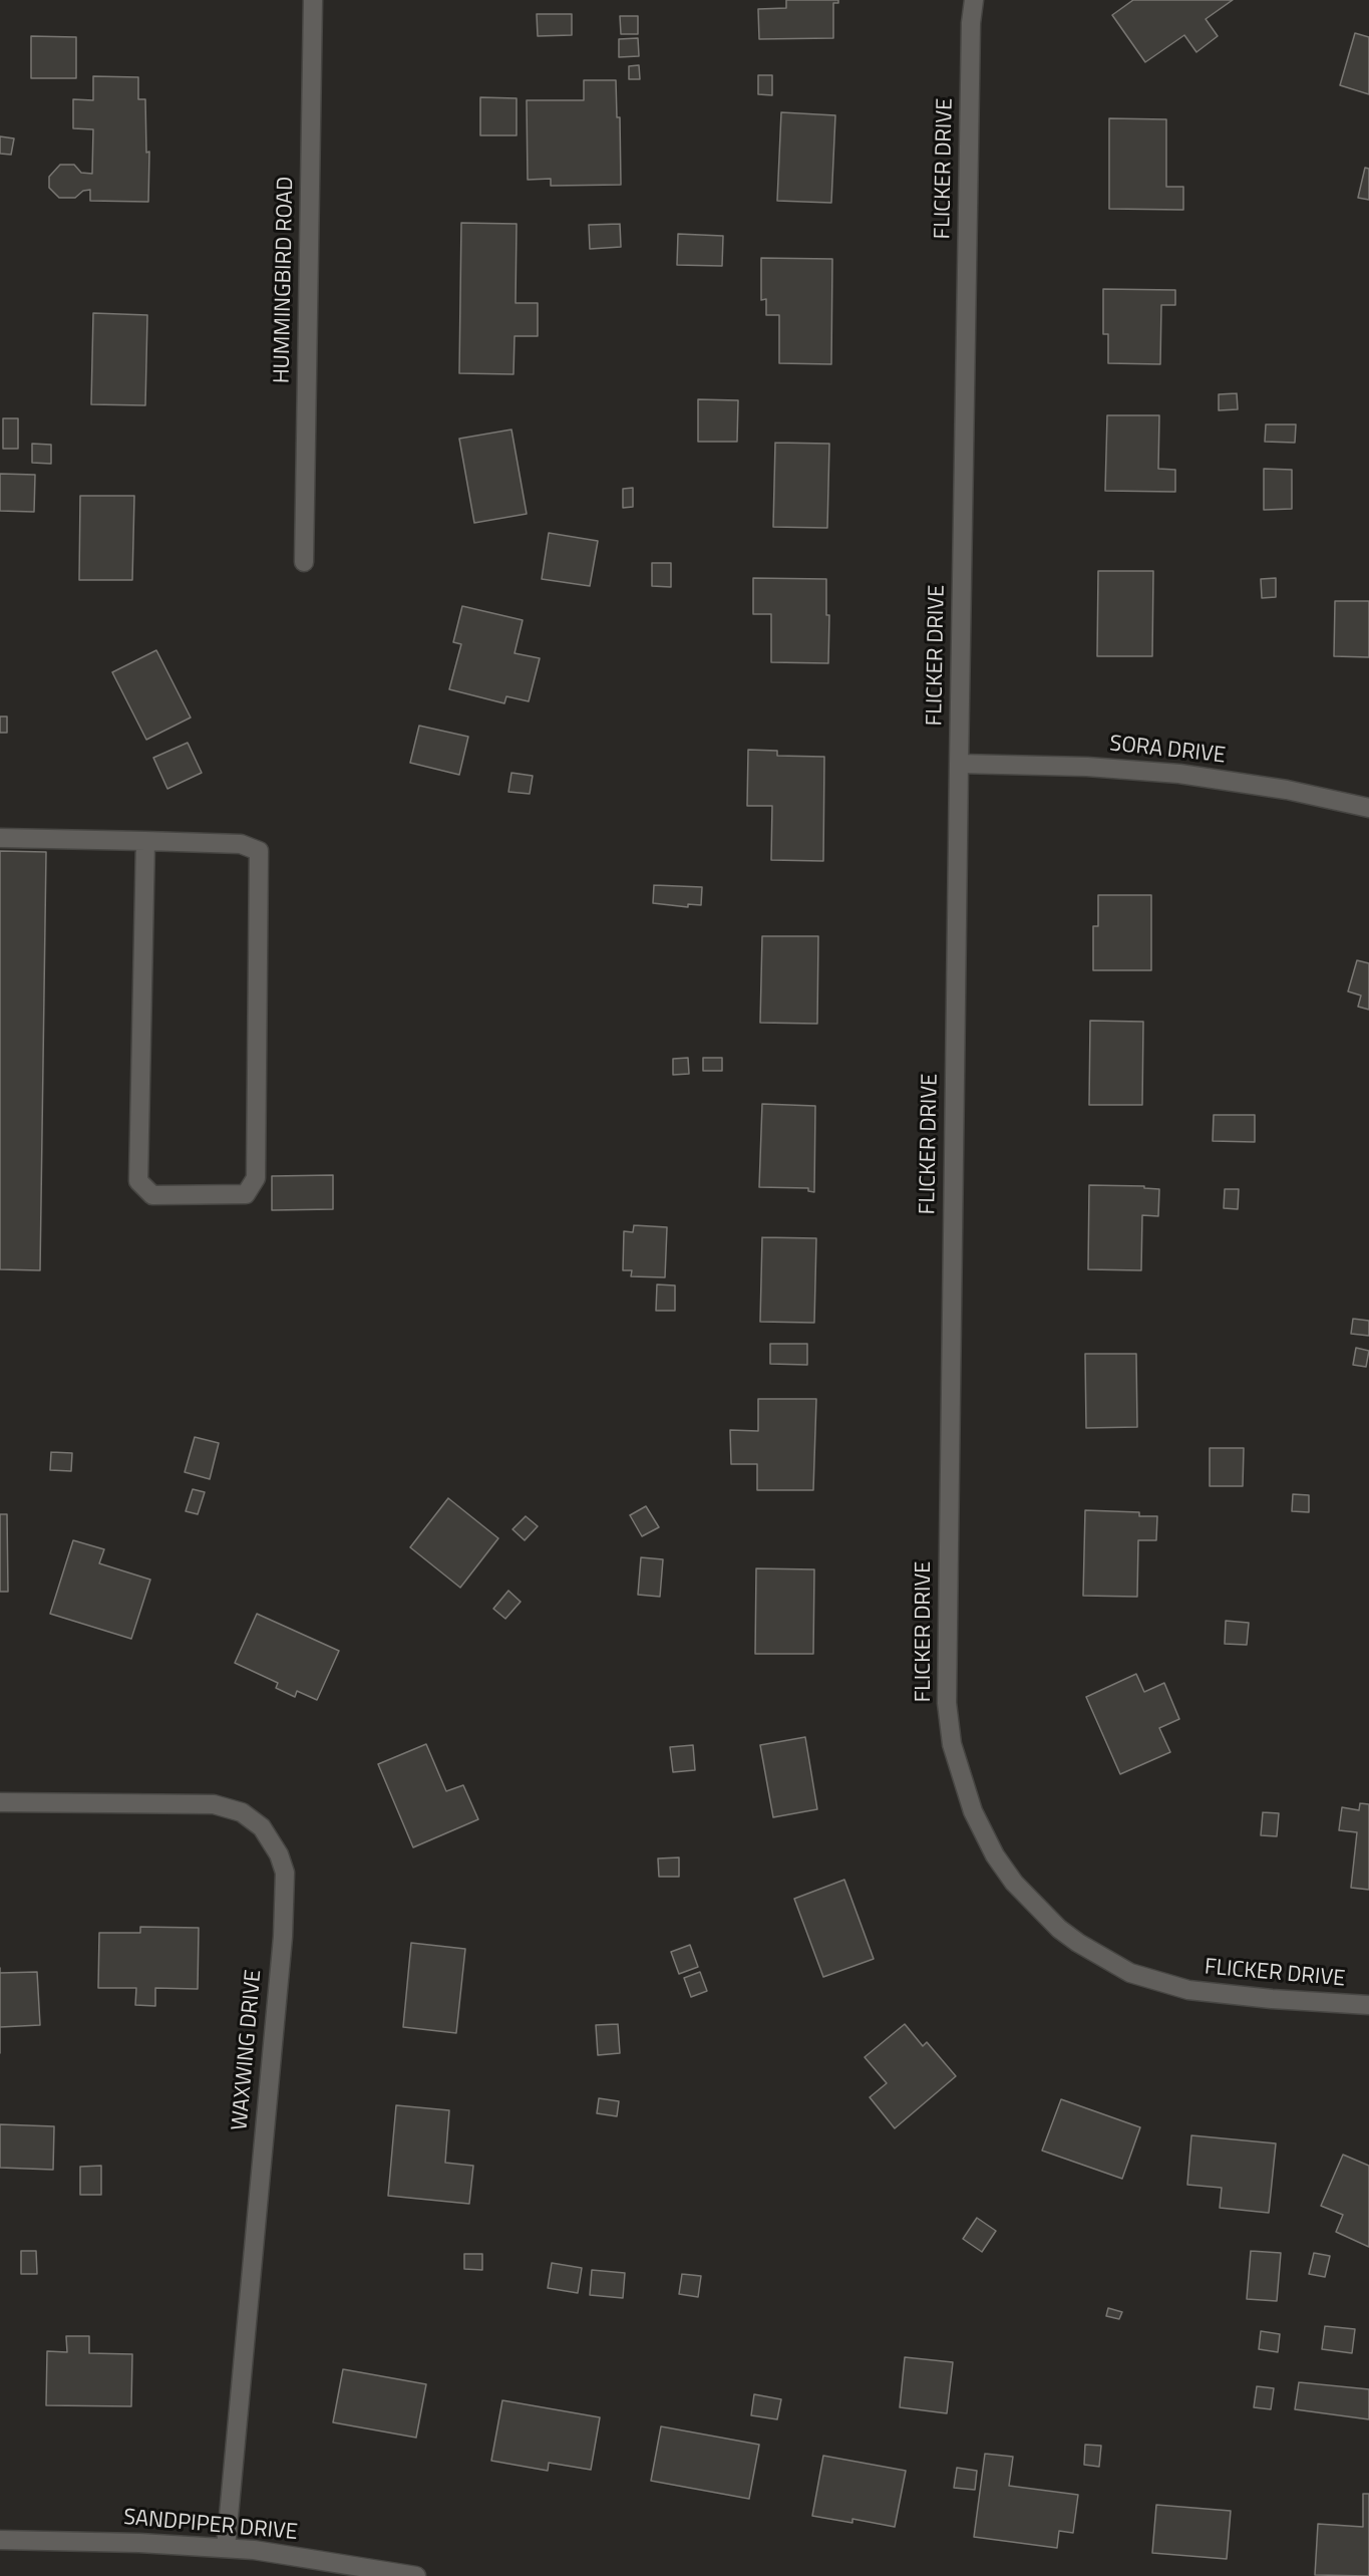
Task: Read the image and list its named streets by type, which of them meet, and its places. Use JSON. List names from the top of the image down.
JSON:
{
  "streets": {
    "street": [
      "FLICKER DRIVE",
      "HUMMINGBIRD ROAD",
      "SORA DRIVE",
      "WAXWING DRIVE",
      "SANDPIPER DRIVE"
    ]
  },
  "crossings": [
    ["FLICKER DRIVE", "SORA DRIVE"],
    ["WAXWING DRIVE", "SANDPIPER DRIVE"]
  ]
}
